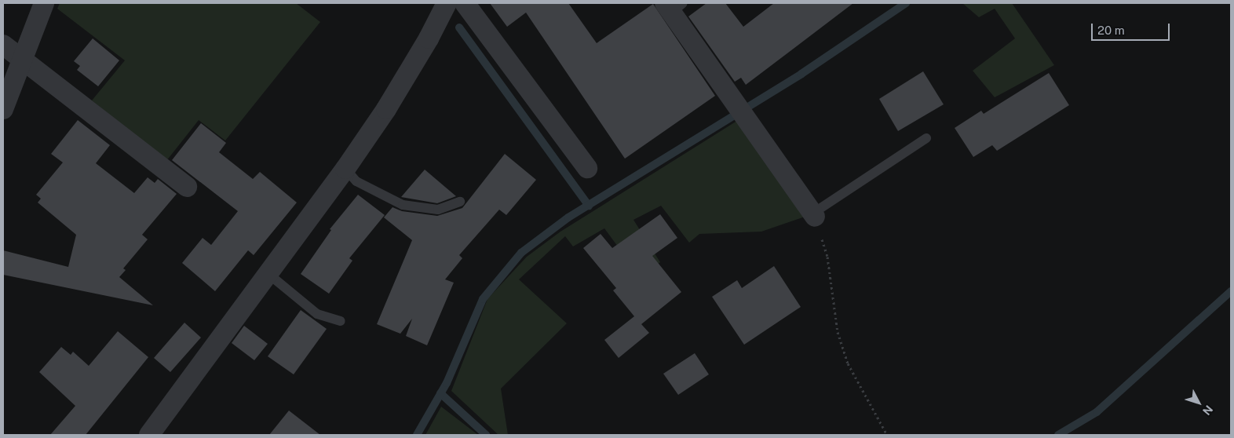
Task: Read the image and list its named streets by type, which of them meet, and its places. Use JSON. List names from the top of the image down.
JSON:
{
  "scale_bar": "20 m",
  "north": "bottom right"
}
